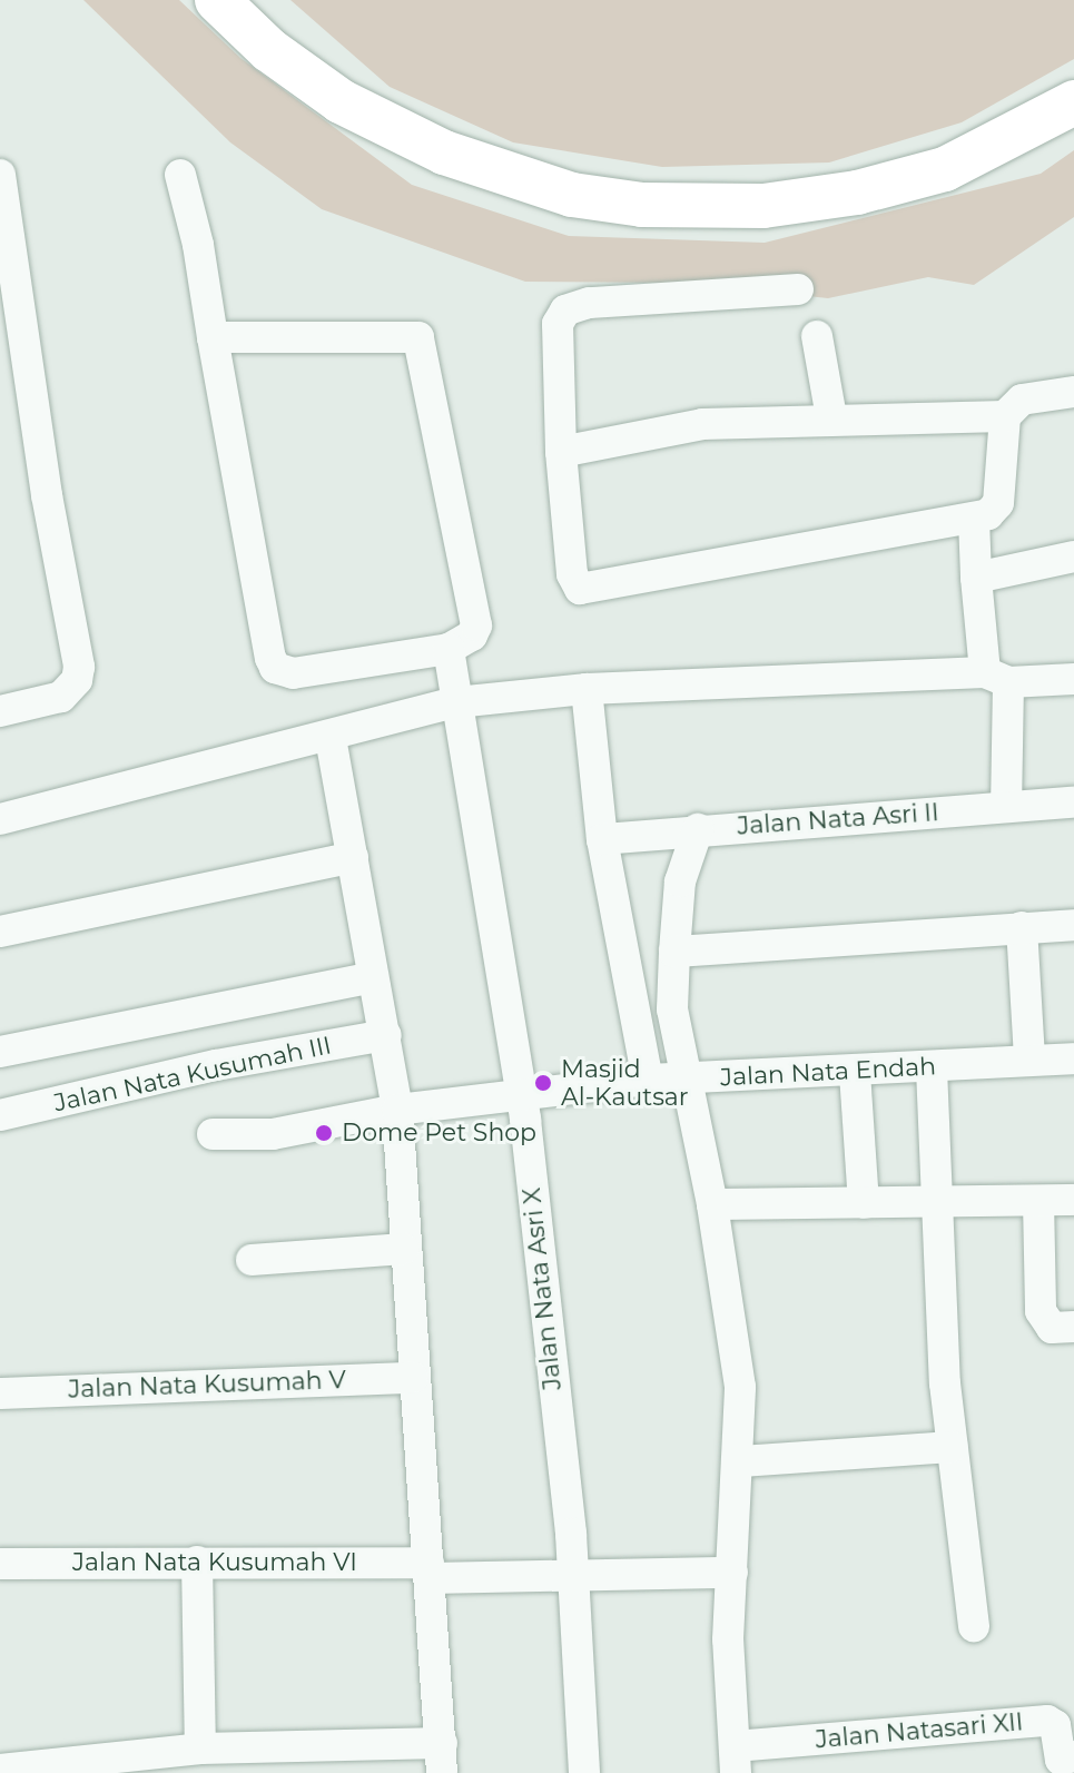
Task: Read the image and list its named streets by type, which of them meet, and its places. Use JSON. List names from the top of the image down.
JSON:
{
  "streets": {
    "street": [
      "Jalan Nata Asri II",
      "Jalan Nata Endah",
      "Jalan Nata Kusumah III",
      "Jalan Nata Asri X",
      "Jalan Nata Kusumah V",
      "Jalan Nata Kusumah VI",
      "Jalan Natasari XII"
    ]
  },
  "crossings": [
    ["Jalan Nata Endah", "Jalan Nata Asri X"],
    ["Jalan Nata Asri X", "Jalan Nata Kusumah VI"]
  ],
  "places": ["Masjid Al-Kautsar", "Dome Pet Shop"]
}
